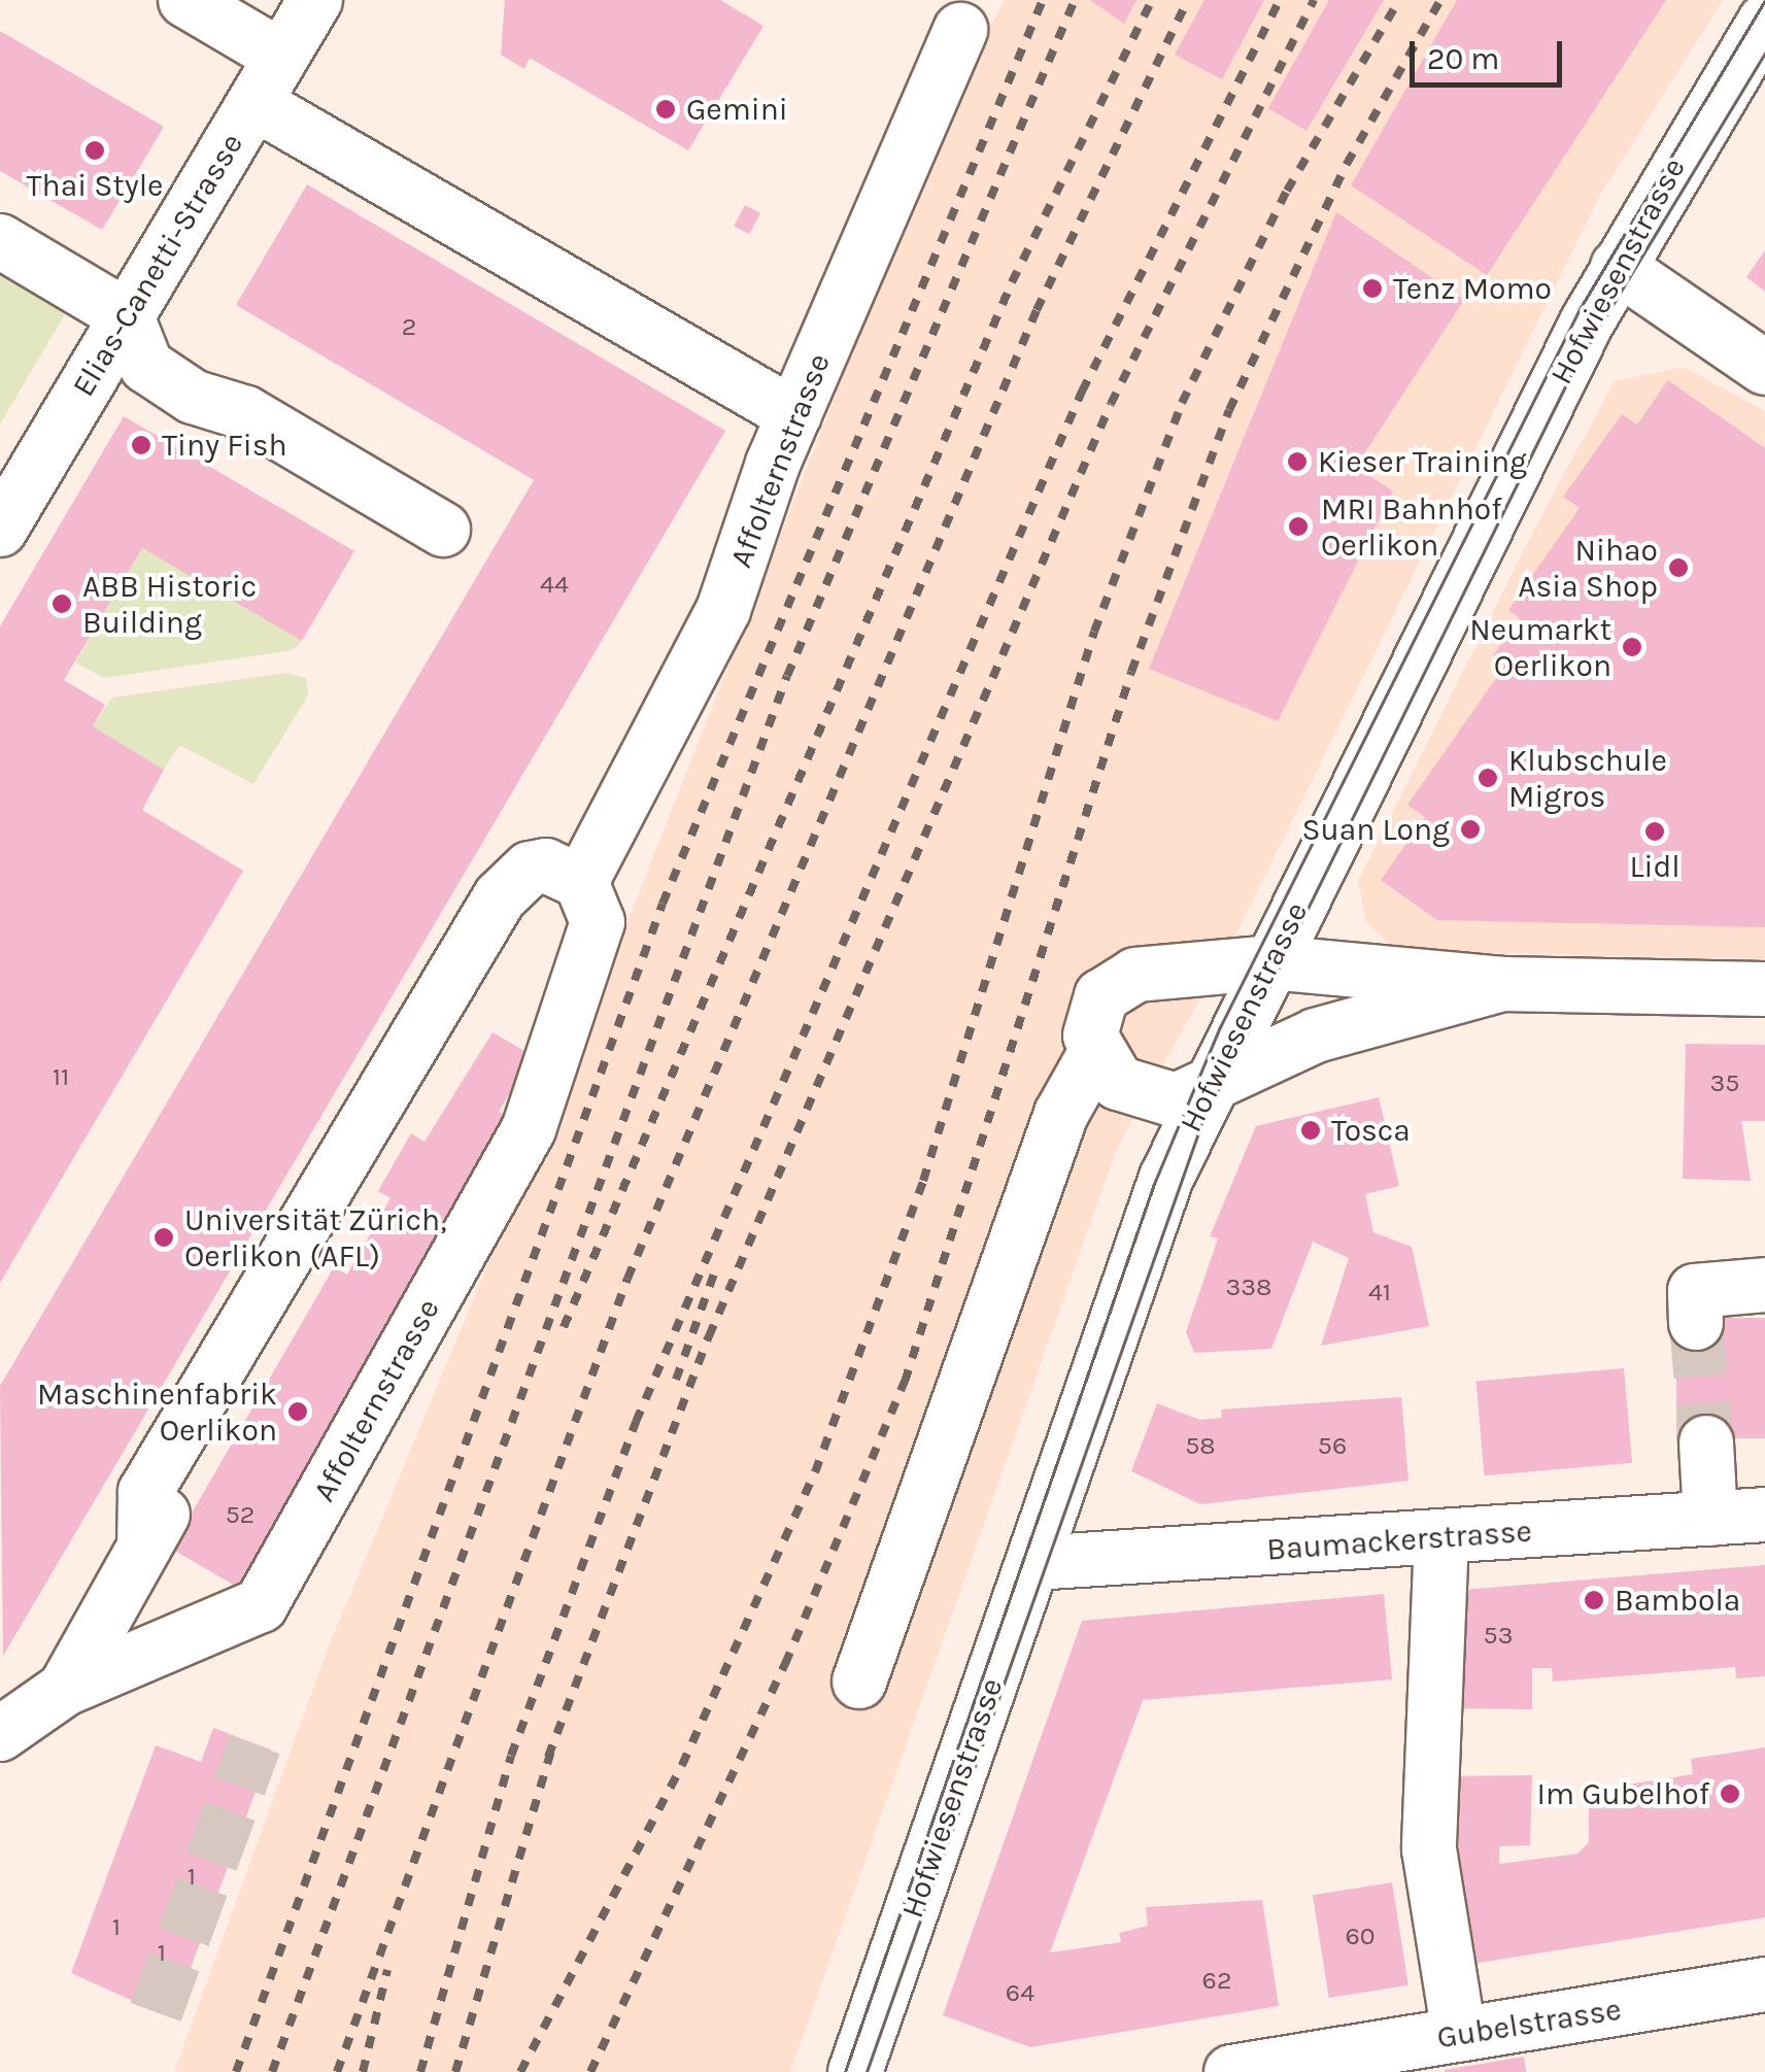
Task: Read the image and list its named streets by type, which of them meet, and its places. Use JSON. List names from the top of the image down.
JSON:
{
  "streets": {
    "street": [
      "Elias-Canetti-Strasse",
      "Hofwiesenstrasse",
      "Affolternstrasse",
      "Baumackerstrasse",
      "Gubelstrasse"
    ]
  },
  "crossings": [
    ["Hofwiesenstrasse", "Baumackerstrasse"]
  ],
  "places": [
    "Gemini",
    "Thai Style",
    "Tenz Momo",
    "Tiny Fish",
    "Kieser Training",
    "MRI Bahnhof Oerlikon",
    "Nihao Asia Shop",
    "ABB Historic Building",
    "Neumarkt Oerlikon",
    "Klubschule Migros",
    "Suan Long",
    "Lidl",
    "Tosca",
    "Universität Zürich, Oerlikon (AFL)",
    "Maschinenfabrik Oerlikon",
    "Bambola",
    "Im Gubelhof"
  ],
  "house_numbers": [
    "2",
    "44",
    "11",
    "35",
    "338",
    "41",
    "58",
    "56",
    "52",
    "53",
    "1",
    "1",
    "60",
    "1",
    "62",
    "64"
  ],
  "scale_bar": "20 m"
}
